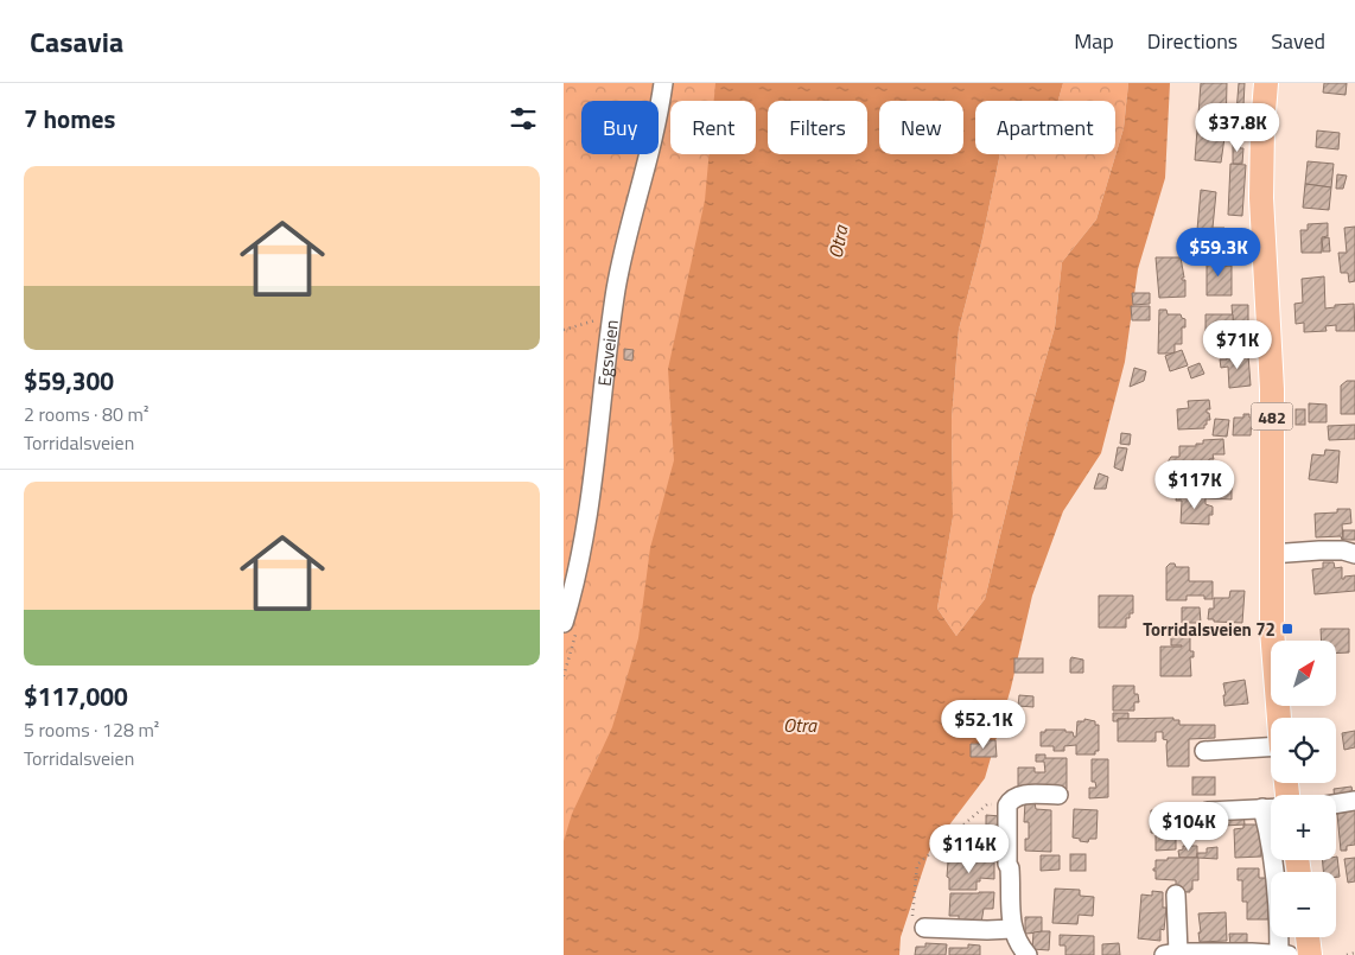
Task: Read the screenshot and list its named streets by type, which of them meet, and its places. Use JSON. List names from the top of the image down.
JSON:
{
  "streets": {
    "main road": ["482"],
    "street": ["Egsveien"]
  },
  "water": ["Otra"],
  "places": {
    "transit": ["Torridalsveien 72"]
  },
  "north": "top right",
  "page": {
    "header": "Casavia",
    "nav": ["Map", "Directions", "Saved"],
    "heading": "7 homes",
    "chip": [
      "Buy",
      "Rent",
      "Filters",
      "New",
      "Apartment"
    ],
    "price": [
      "$37.8K",
      "$59.3K",
      "$71K",
      "$117K",
      "$52.1K",
      "$104K",
      "$114K"
    ],
    "list": [
      {
        "name": "$59,300",
        "note": "2 rooms · 80 m² · Torridalsveien"
      },
      {
        "name": "$117,000",
        "note": "5 rooms · 128 m² · Torridalsveien"
      }
    ],
    "map_buttons": ["+", "−"]
  }
}
